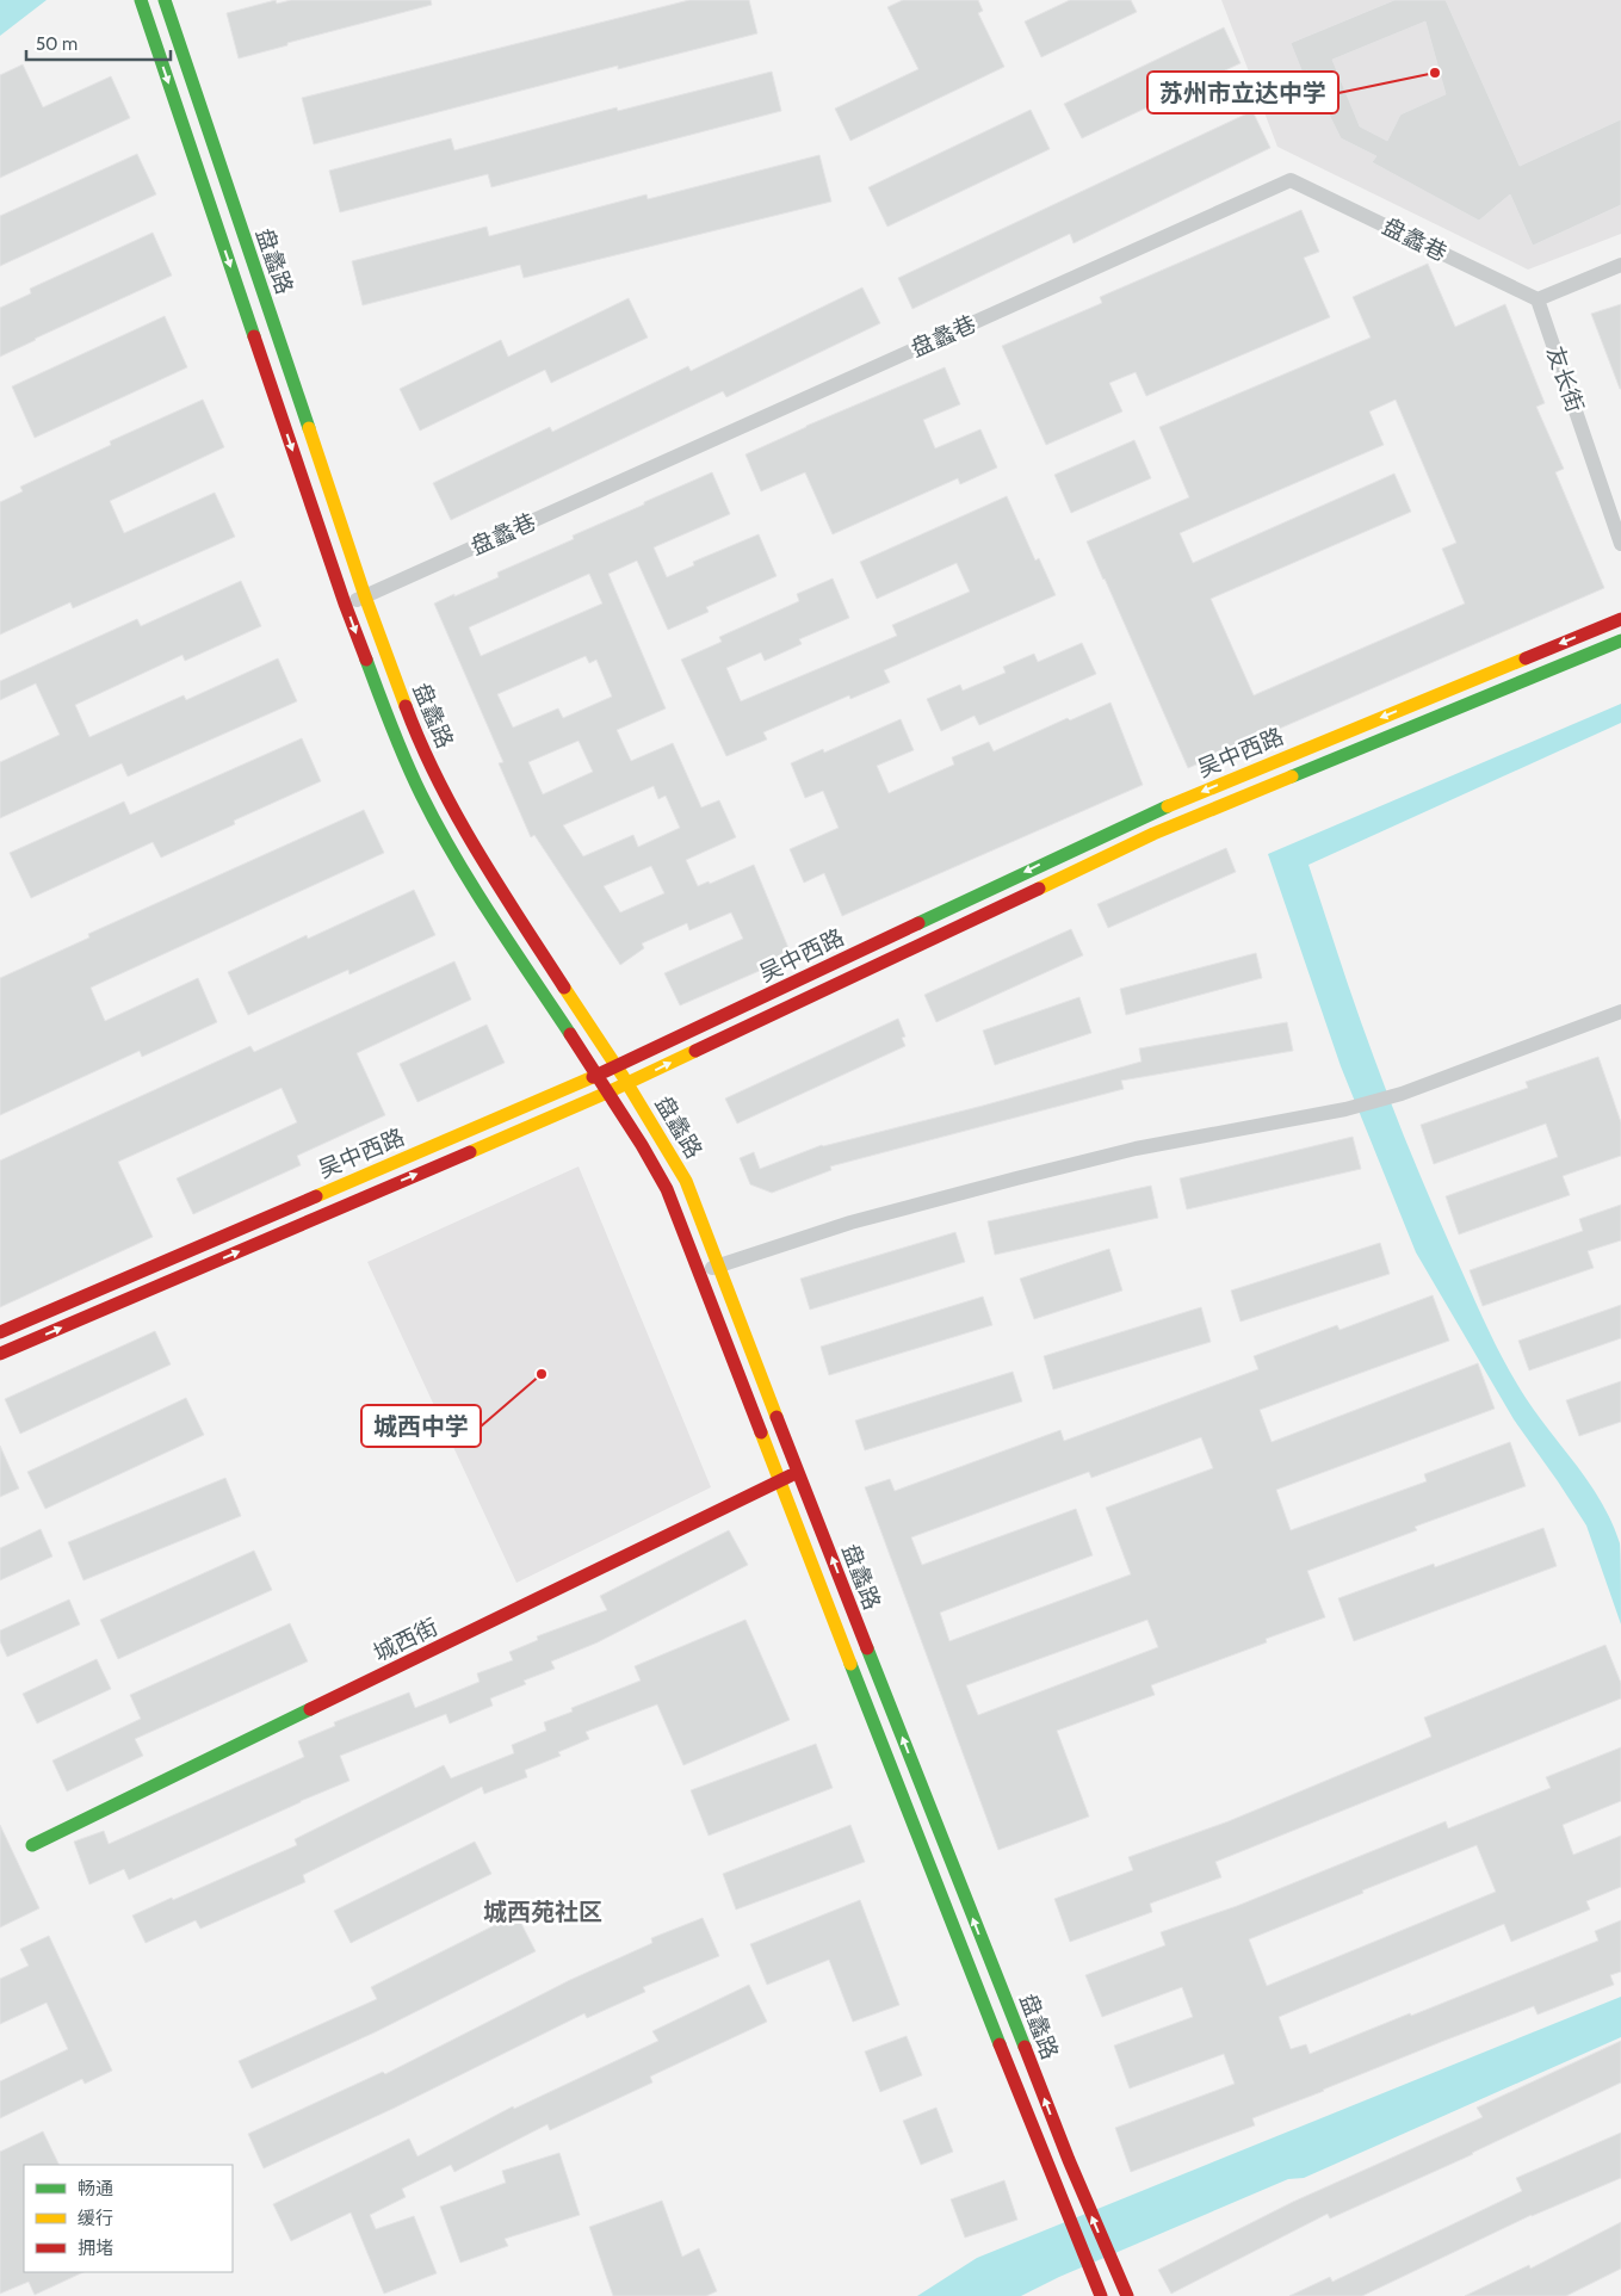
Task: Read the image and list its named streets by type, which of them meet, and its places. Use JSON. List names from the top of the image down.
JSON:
{
  "streets": {
    "main road": ["盘蠡路", "吴中西路", "城西街"],
    "street": ["盘蠡巷", "友长街"]
  },
  "crossings": [
    ["盘蠡巷", "盘蠡路"],
    ["盘蠡巷", "友长街"],
    ["盘蠡路", "吴中西路"],
    ["盘蠡路", "城西街"]
  ],
  "districts": ["城西苑社区"],
  "places": ["苏州市立达中学", "城西中学"],
  "legend": ["畅通", "缓行", "拥堵"],
  "scale_bar": "50 m"
}
